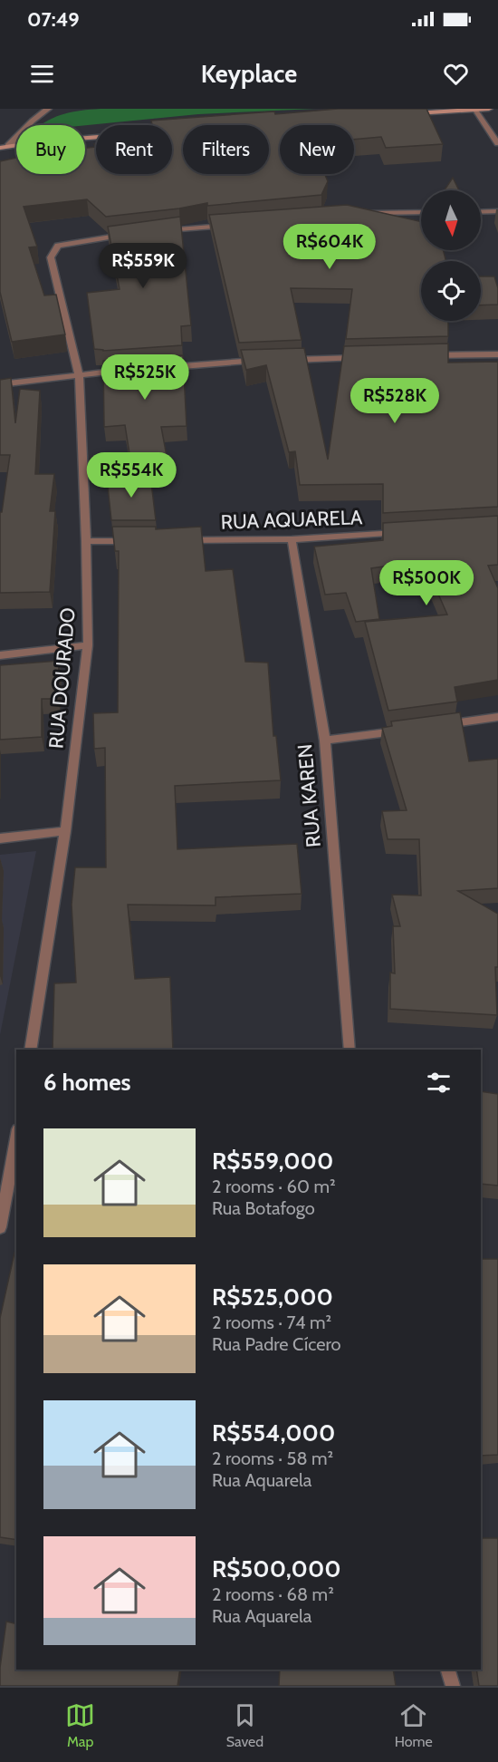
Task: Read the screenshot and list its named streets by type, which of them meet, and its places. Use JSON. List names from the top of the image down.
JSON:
{
  "streets": {
    "street": ["RUA AQUARELA", "RUA DOURADO", "RUA KAREN"]
  },
  "crossings": [
    ["RUA AQUARELA", "RUA KAREN"]
  ],
  "north": "bottom",
  "page": {
    "status": "07:49",
    "header": "Keyplace",
    "chip": [
      "Buy",
      "Rent",
      "Filters",
      "New"
    ],
    "price": [
      "R$604K",
      "R$559K",
      "R$525K",
      "R$528K",
      "R$554K",
      "R$500K"
    ],
    "heading": "6 homes",
    "list": [
      {
        "name": "R$559,000",
        "note": "2 rooms · 60 m² · Rua Botafogo"
      },
      {
        "name": "R$525,000",
        "note": "2 rooms · 74 m² · Rua Padre Cícero"
      },
      {
        "name": "R$554,000",
        "note": "2 rooms · 58 m² · Rua Aquarela"
      },
      {
        "name": "R$500,000",
        "note": "2 rooms · 68 m² · Rua Aquarela"
      }
    ],
    "tabs": ["Map", "Saved", "Home"]
  }
}
